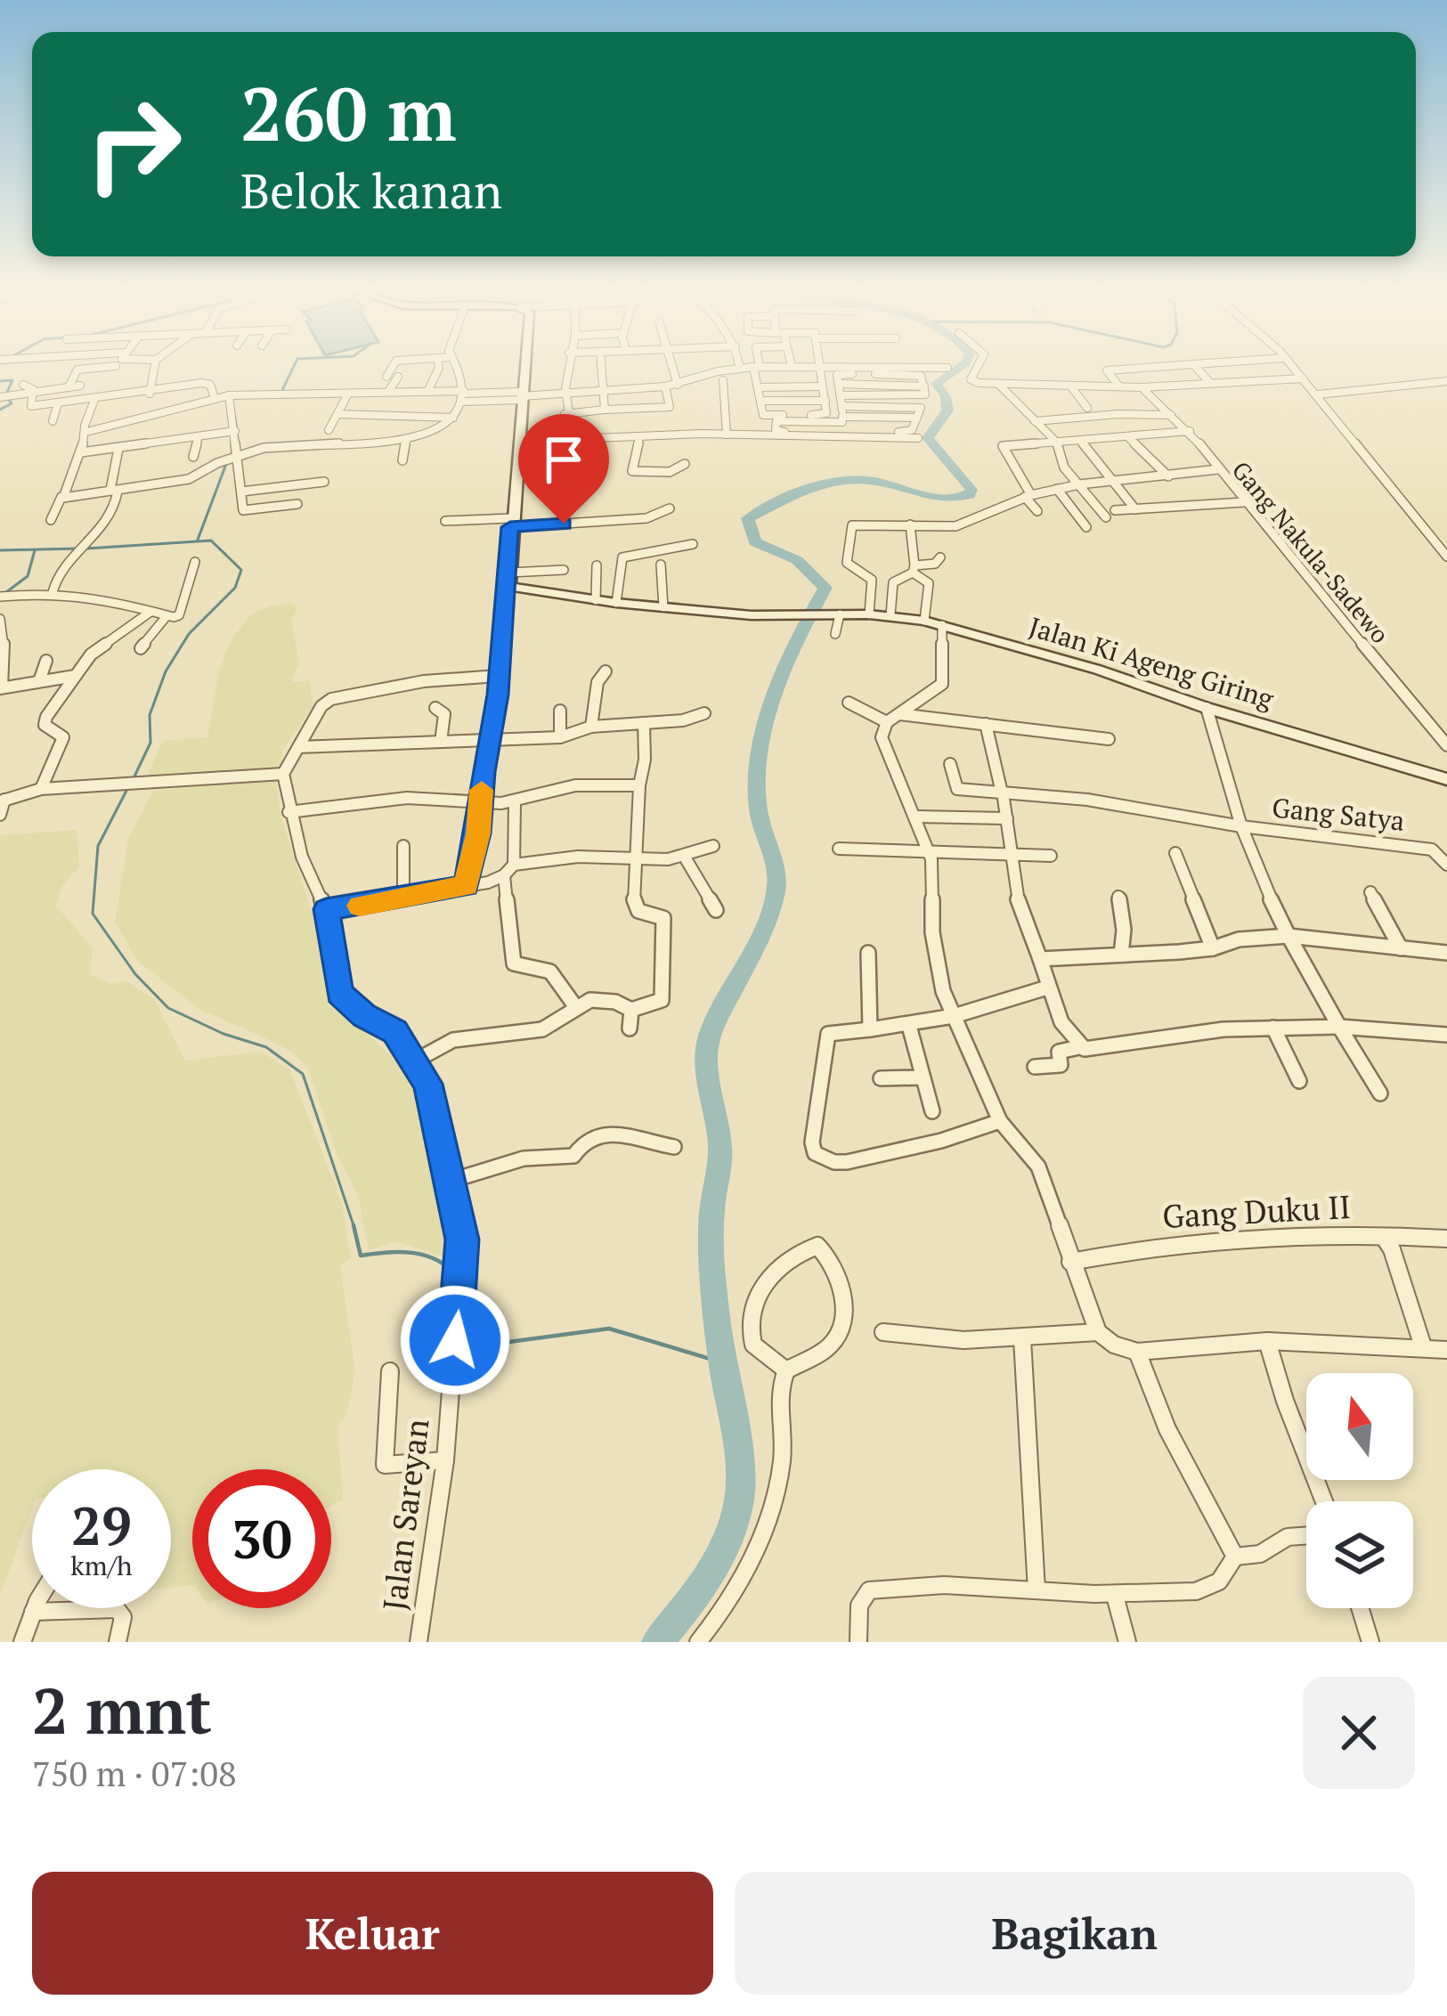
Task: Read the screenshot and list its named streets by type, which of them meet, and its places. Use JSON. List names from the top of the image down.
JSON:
{
  "streets": {
    "street": [
      "Gang Nakula-Sadewo",
      "Jalan Ki Ageng Giring",
      "Gang Satya",
      "Gang Duku II",
      "Jalan Sareyan"
    ]
  },
  "north": "top",
  "page": {
    "turn": ["260 m", "Belok kanan"],
    "speed": "29 km/h",
    "limit": "30",
    "heading": ["2 mnt", "750 m · 07:08"],
    "buttons": ["Keluar", "Bagikan"]
  }
}
